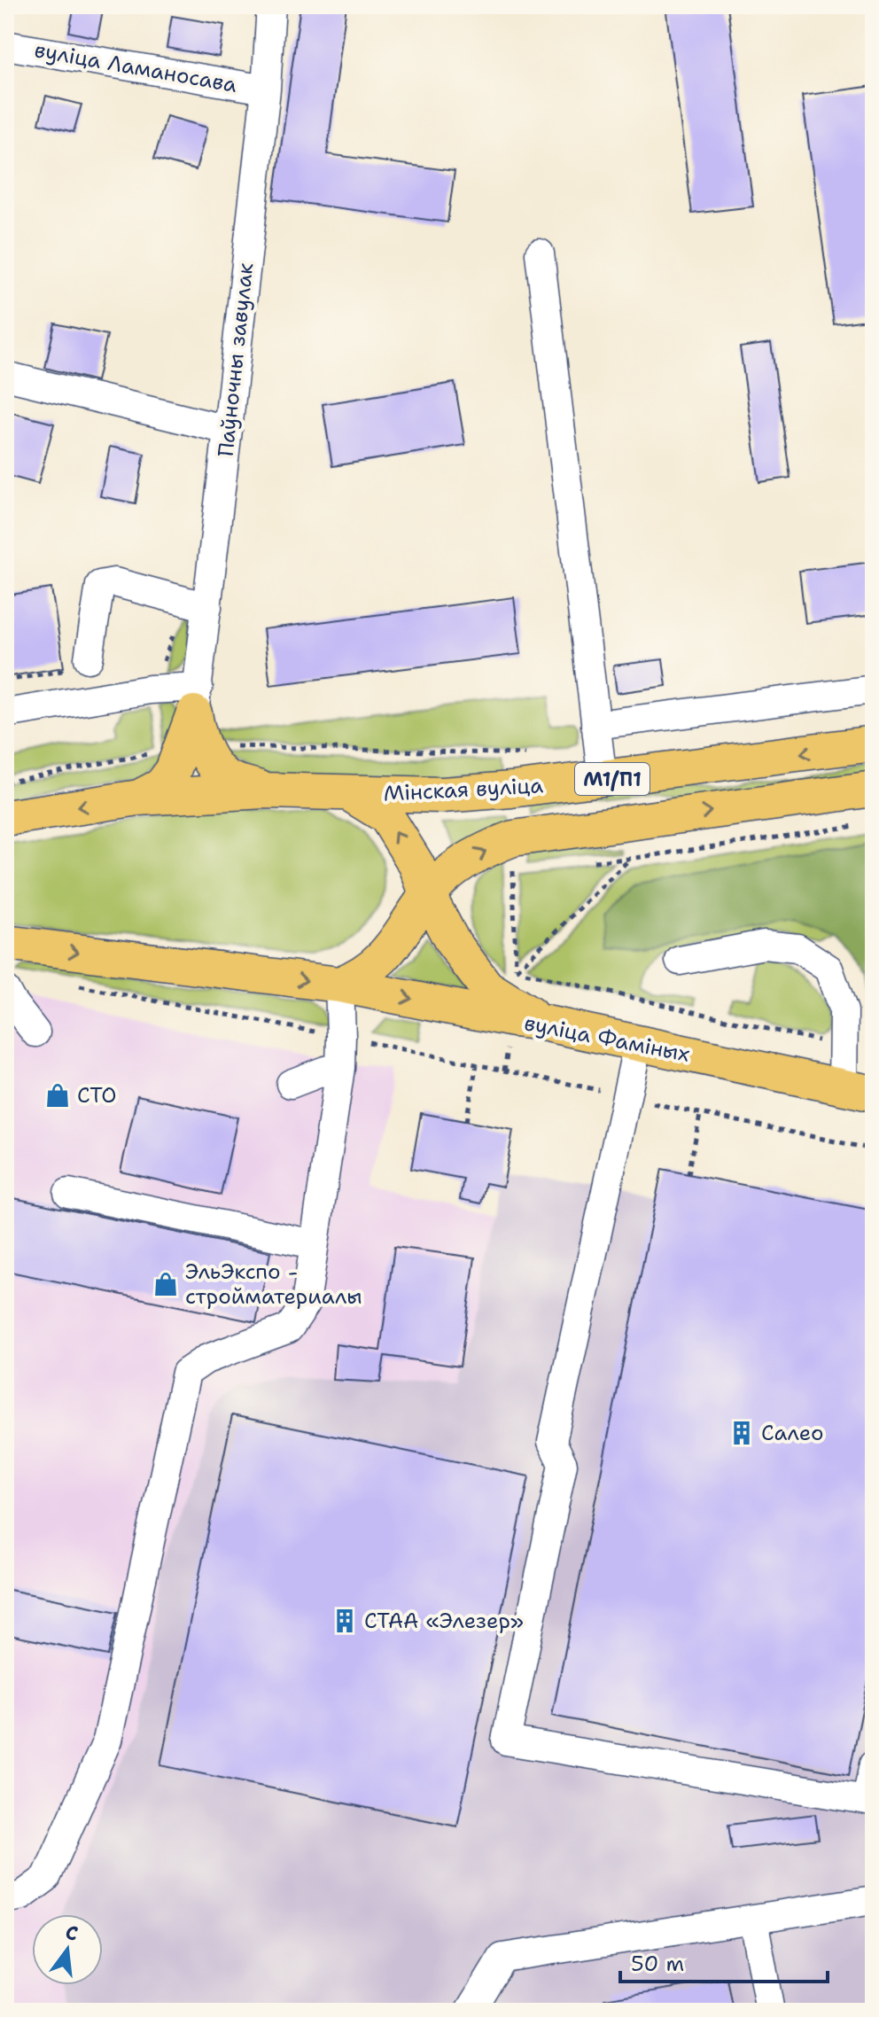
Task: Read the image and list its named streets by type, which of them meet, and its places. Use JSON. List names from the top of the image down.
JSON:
{
  "streets": {
    "main road": ["М1/П1", "Мінская вуліца", "вуліца Фаміных"],
    "street": ["вуліца Ламаносава", "Паўночны завулак"]
  },
  "crossings": [
    ["вуліца Ламаносава", "Паўночны завулак"],
    ["М1/П1", "Мінская вуліца"],
    ["М1/П1", "вуліца Фаміных"]
  ],
  "places": {
    "shop": ["СТО", "ЭльЭкспо - стройматериалы"],
    "building": ["Салео", "СТАА «Элезер»"]
  },
  "scale_bar": "50 m",
  "north": "top"
}
